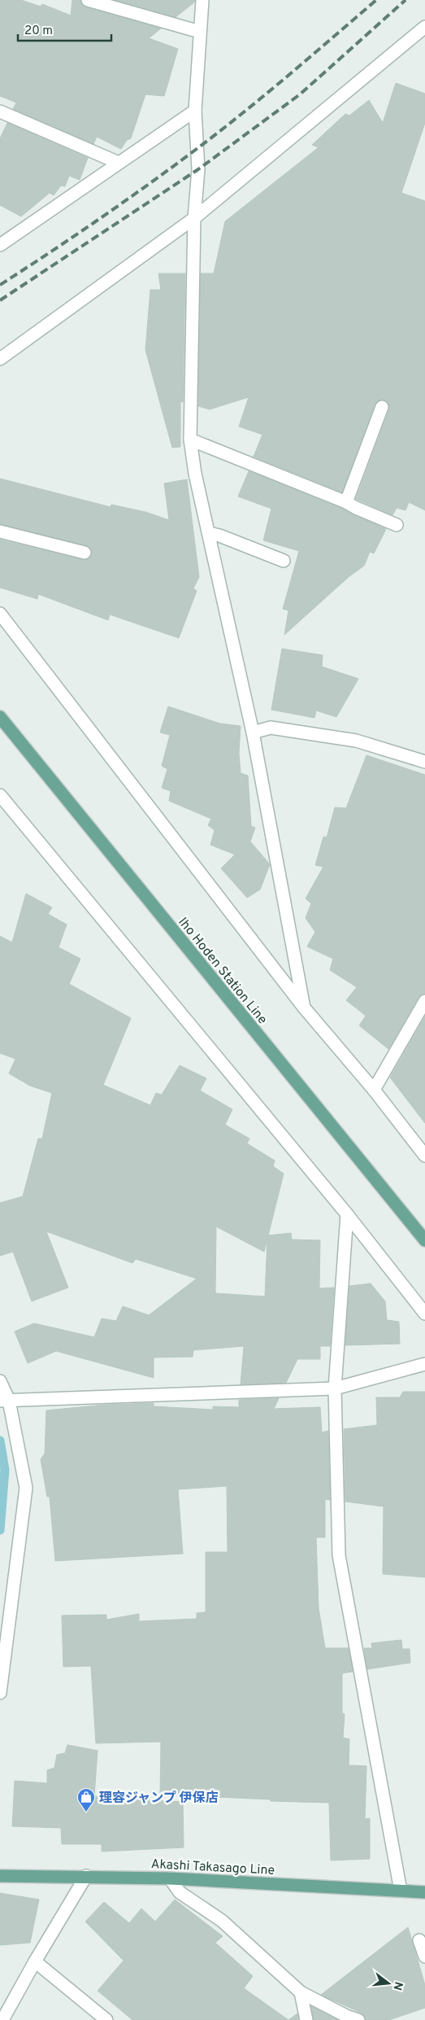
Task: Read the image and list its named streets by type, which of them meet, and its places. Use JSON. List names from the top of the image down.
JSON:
{
  "streets": {
    "main road": ["Iho Hoden Station Line", "Akashi Takasago Line"]
  },
  "places": {
    "shop": ["理容ジャンプ 伊保店"]
  },
  "scale_bar": "20 m",
  "north": "right"
}
